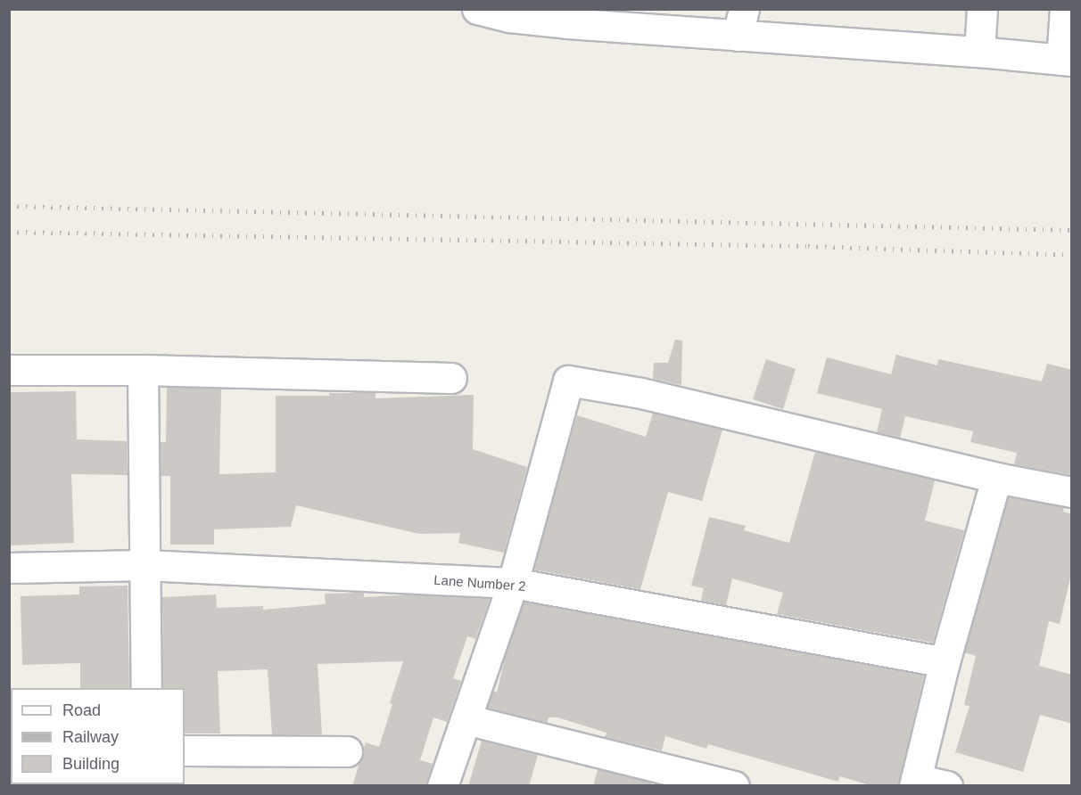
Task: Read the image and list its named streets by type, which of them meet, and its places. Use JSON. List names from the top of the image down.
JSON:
{
  "streets": {
    "street": ["Lane Number 2"]
  },
  "legend": ["Road", "Railway", "Building"]
}
